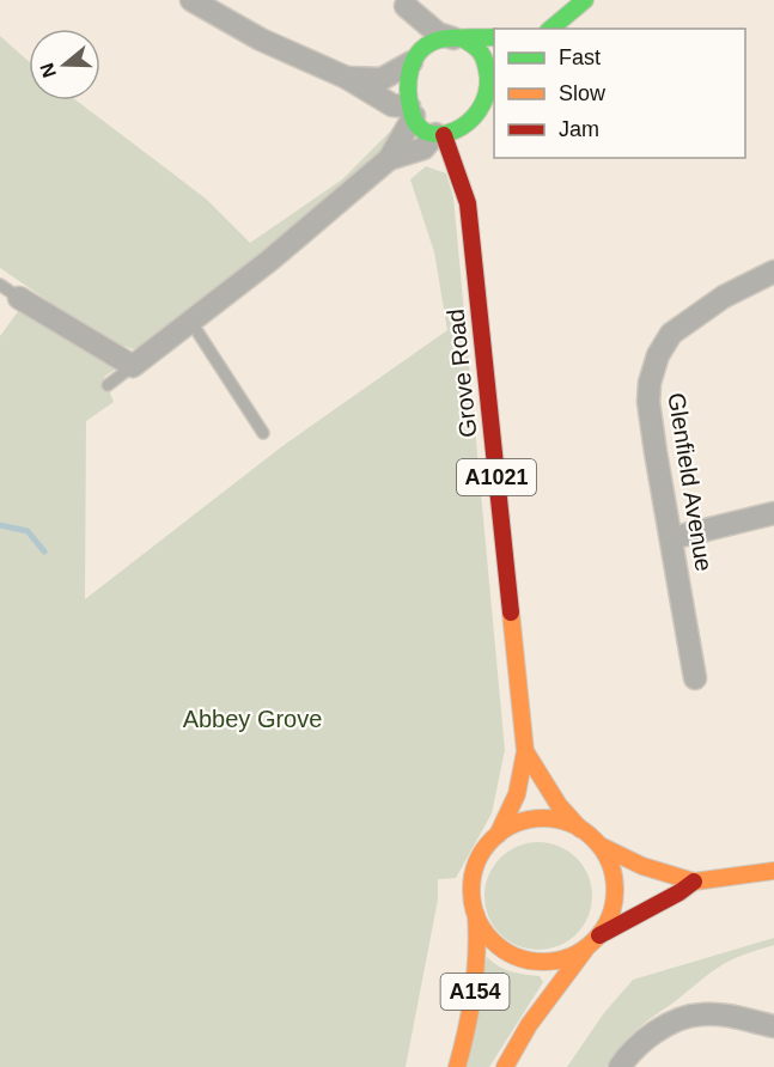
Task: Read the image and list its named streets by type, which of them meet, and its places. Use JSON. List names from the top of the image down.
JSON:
{
  "streets": {
    "main road": ["Grove Road", "A1021", "A154"],
    "street": ["Glenfield Avenue"]
  },
  "crossings": [
    ["Grove Road", "A154"]
  ],
  "parks": ["Abbey Grove"],
  "legend": ["Fast", "Slow", "Jam"],
  "north": "left"
}
